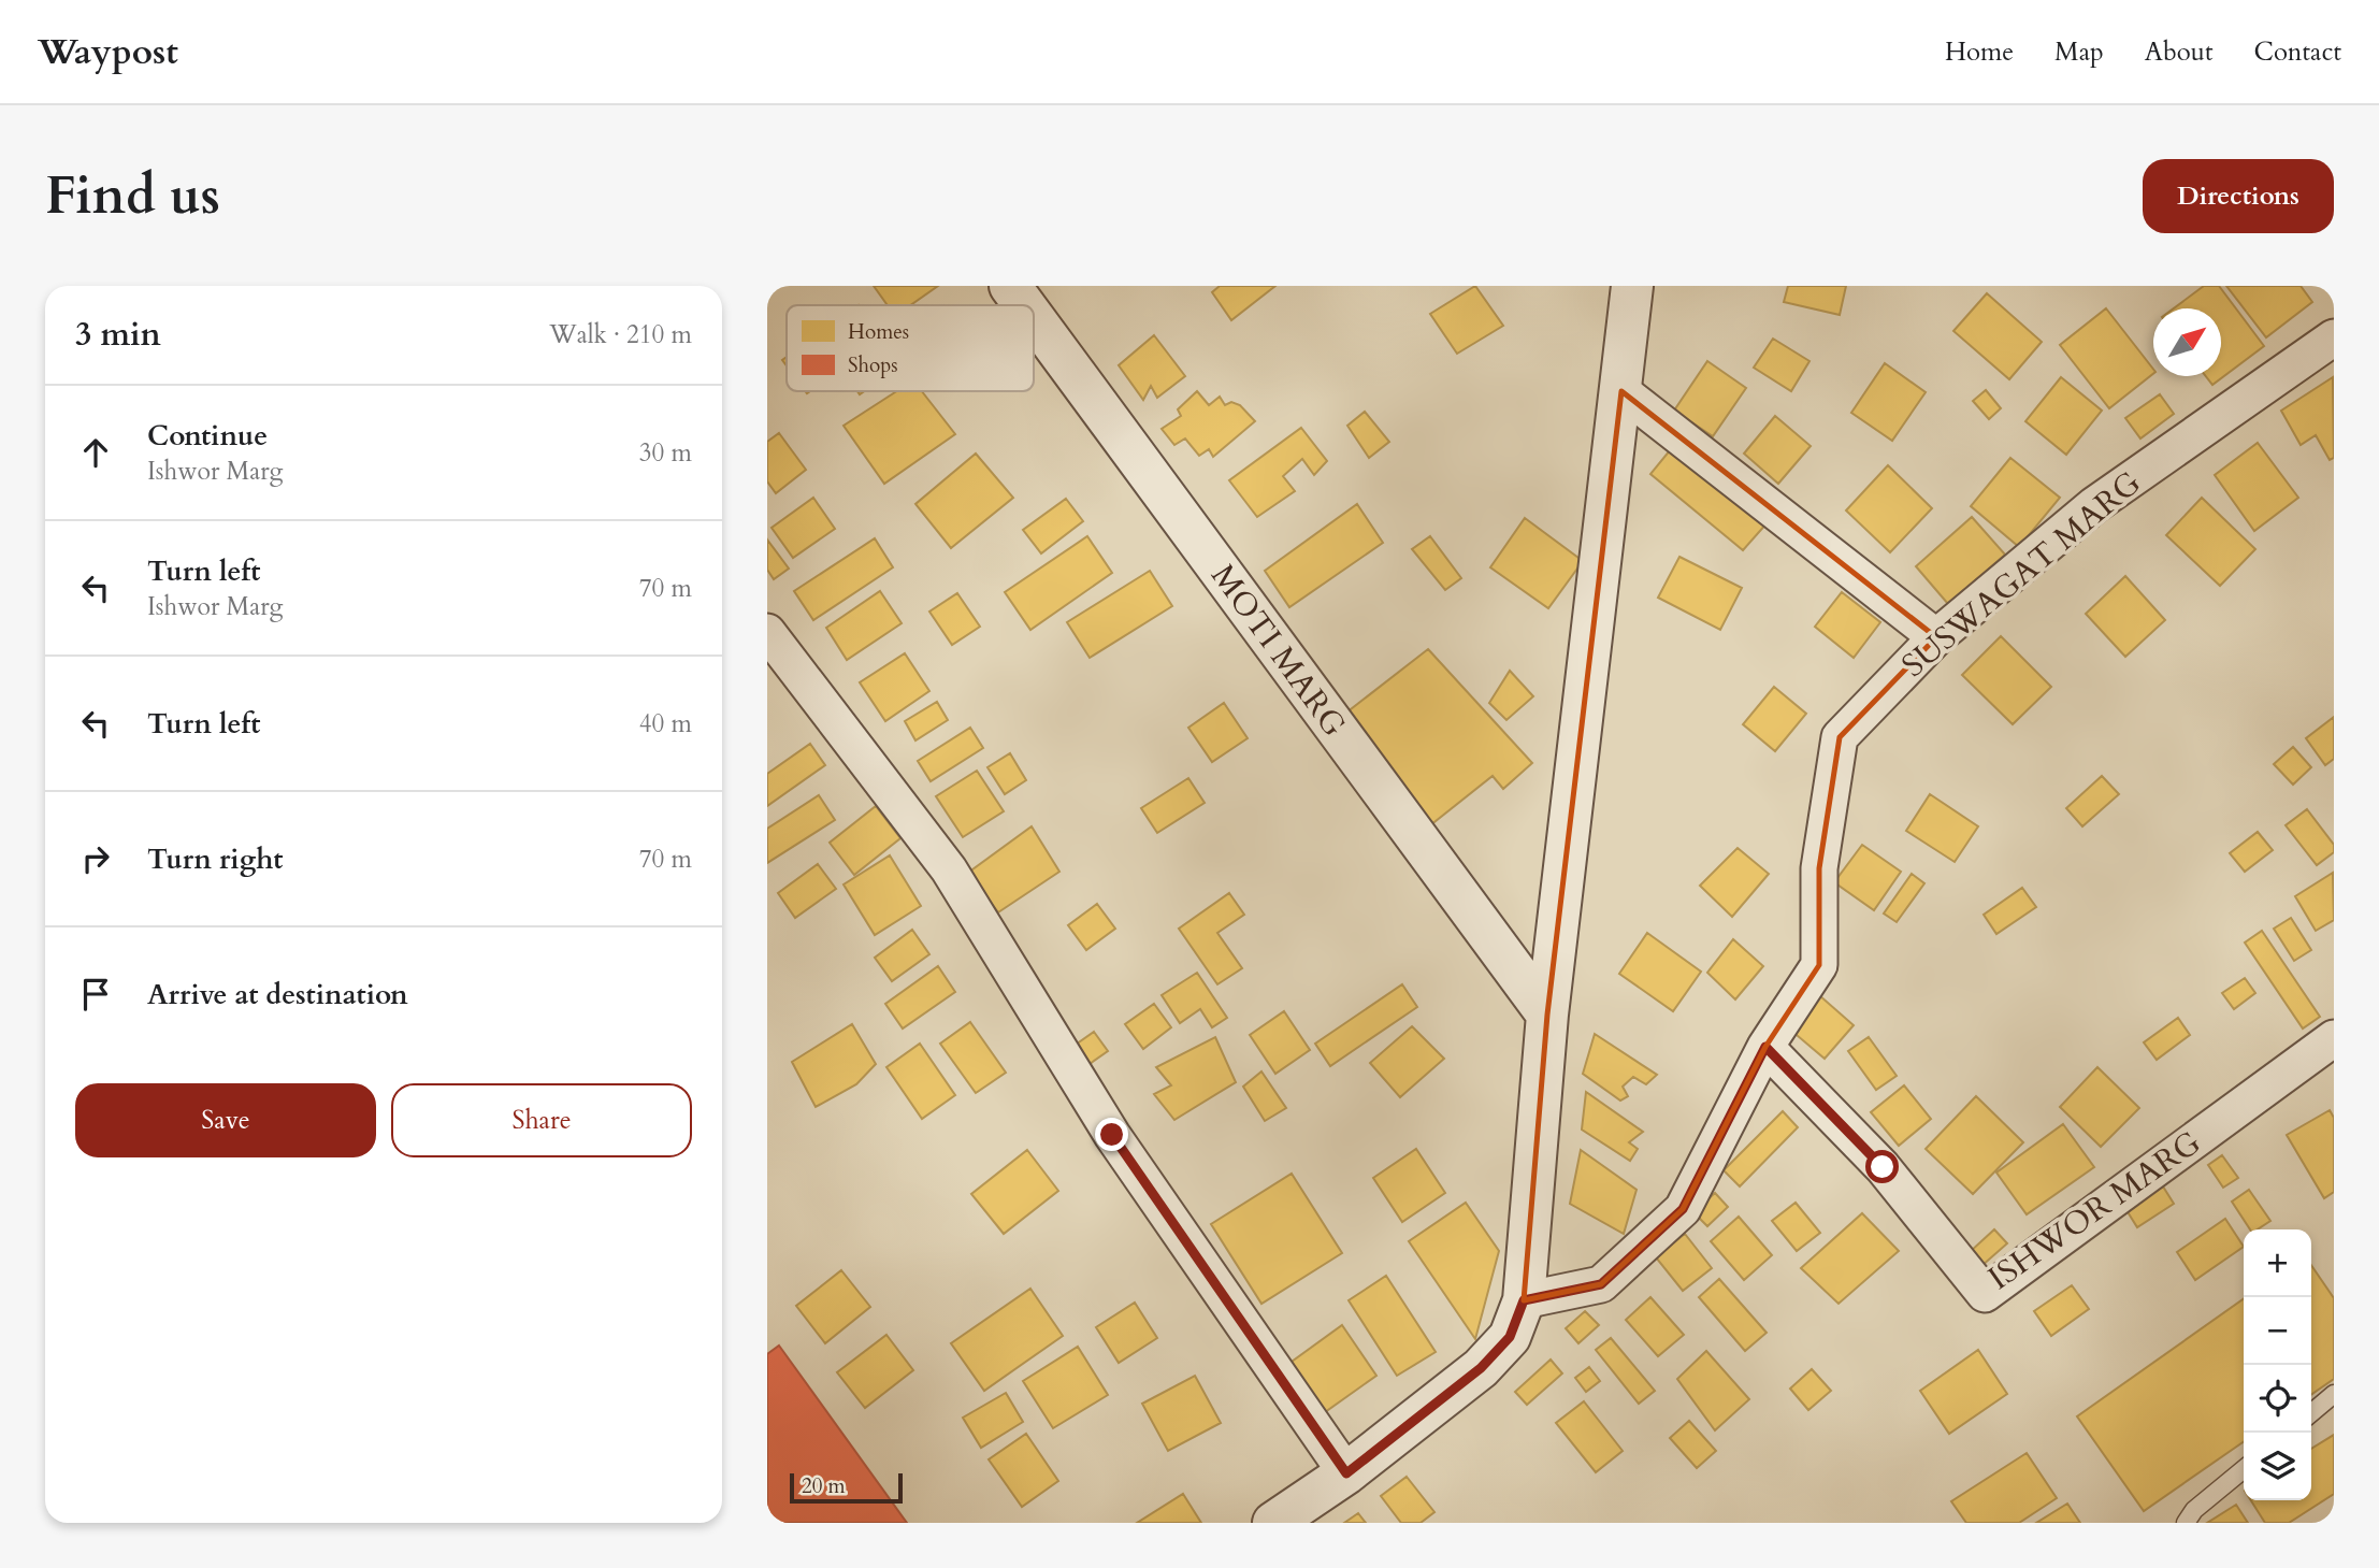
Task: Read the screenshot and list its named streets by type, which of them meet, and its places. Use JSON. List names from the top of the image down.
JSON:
{
  "streets": {
    "street": ["SUSWAGAT MARG", "MOTI MARG", "ISHWOR MARG"]
  },
  "crossings": [
    ["SUSWAGAT MARG", "ISHWOR MARG"]
  ],
  "legend": ["Homes", "Shops"],
  "scale_bar": "20 m",
  "north": "top right",
  "page": {
    "header": "Waypost",
    "nav": [
      "Home",
      "Map",
      "About",
      "Contact"
    ],
    "buttons": [
      "Directions",
      ["Save", "Share"]
    ],
    "title": "Find us",
    "heading": ["3 min", "Walk · 210 m"],
    "list": [
      ["Continue", "Ishwor Marg", "30 m"],
      ["Turn left", "Ishwor Marg", "70 m"],
      ["Turn left", "40 m"],
      ["Turn right", "70 m"],
      "Arrive at destination"
    ],
    "map_buttons": ["+", "−"],
    "scale": "20 m"
  }
}
